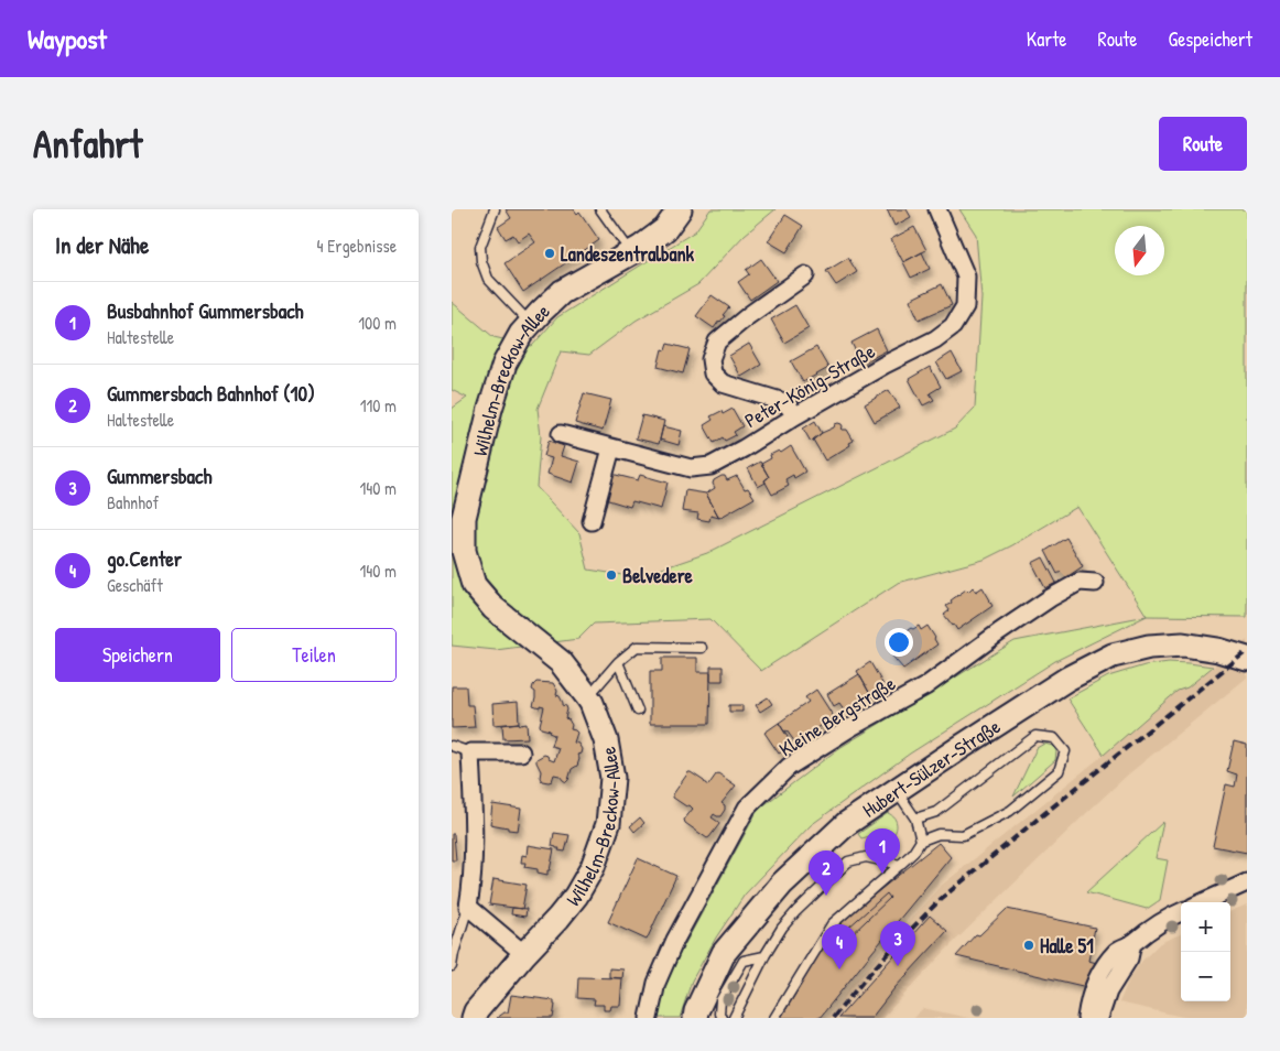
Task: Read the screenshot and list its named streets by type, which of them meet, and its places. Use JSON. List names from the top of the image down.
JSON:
{
  "streets": {
    "street": [
      "Wilhelm-Breckow-Allee",
      "Peter-König-Straße",
      "Kleine Bergstraße",
      "Hubert-Sülzer-Straße"
    ]
  },
  "places": ["Landeszentralbank", "Belvedere", "Halle 51"],
  "north": "bottom",
  "page": {
    "header": "Waypost",
    "nav": ["Karte", "Route", "Gespeichert"],
    "buttons": [
      "Route",
      ["Speichern", "Teilen"]
    ],
    "title": "Anfahrt",
    "heading": ["In der Nähe", "4 Ergebnisse"],
    "list": [
      {
        "mark": "1",
        "name": "Busbahnhof Gummersbach",
        "note": "Haltestelle",
        "value": "100 m"
      },
      {
        "mark": "2",
        "name": "Gummersbach Bahnhof (10)",
        "note": "Haltestelle",
        "value": "110 m"
      },
      {
        "mark": "3",
        "name": "Gummersbach",
        "note": "Bahnhof",
        "value": "140 m"
      },
      {
        "mark": "4",
        "name": "go.Center",
        "note": "Geschäft",
        "value": "140 m"
      }
    ],
    "pins": [
      "1",
      "2",
      "3",
      "4"
    ],
    "map_buttons": ["+", "−"]
  }
}
